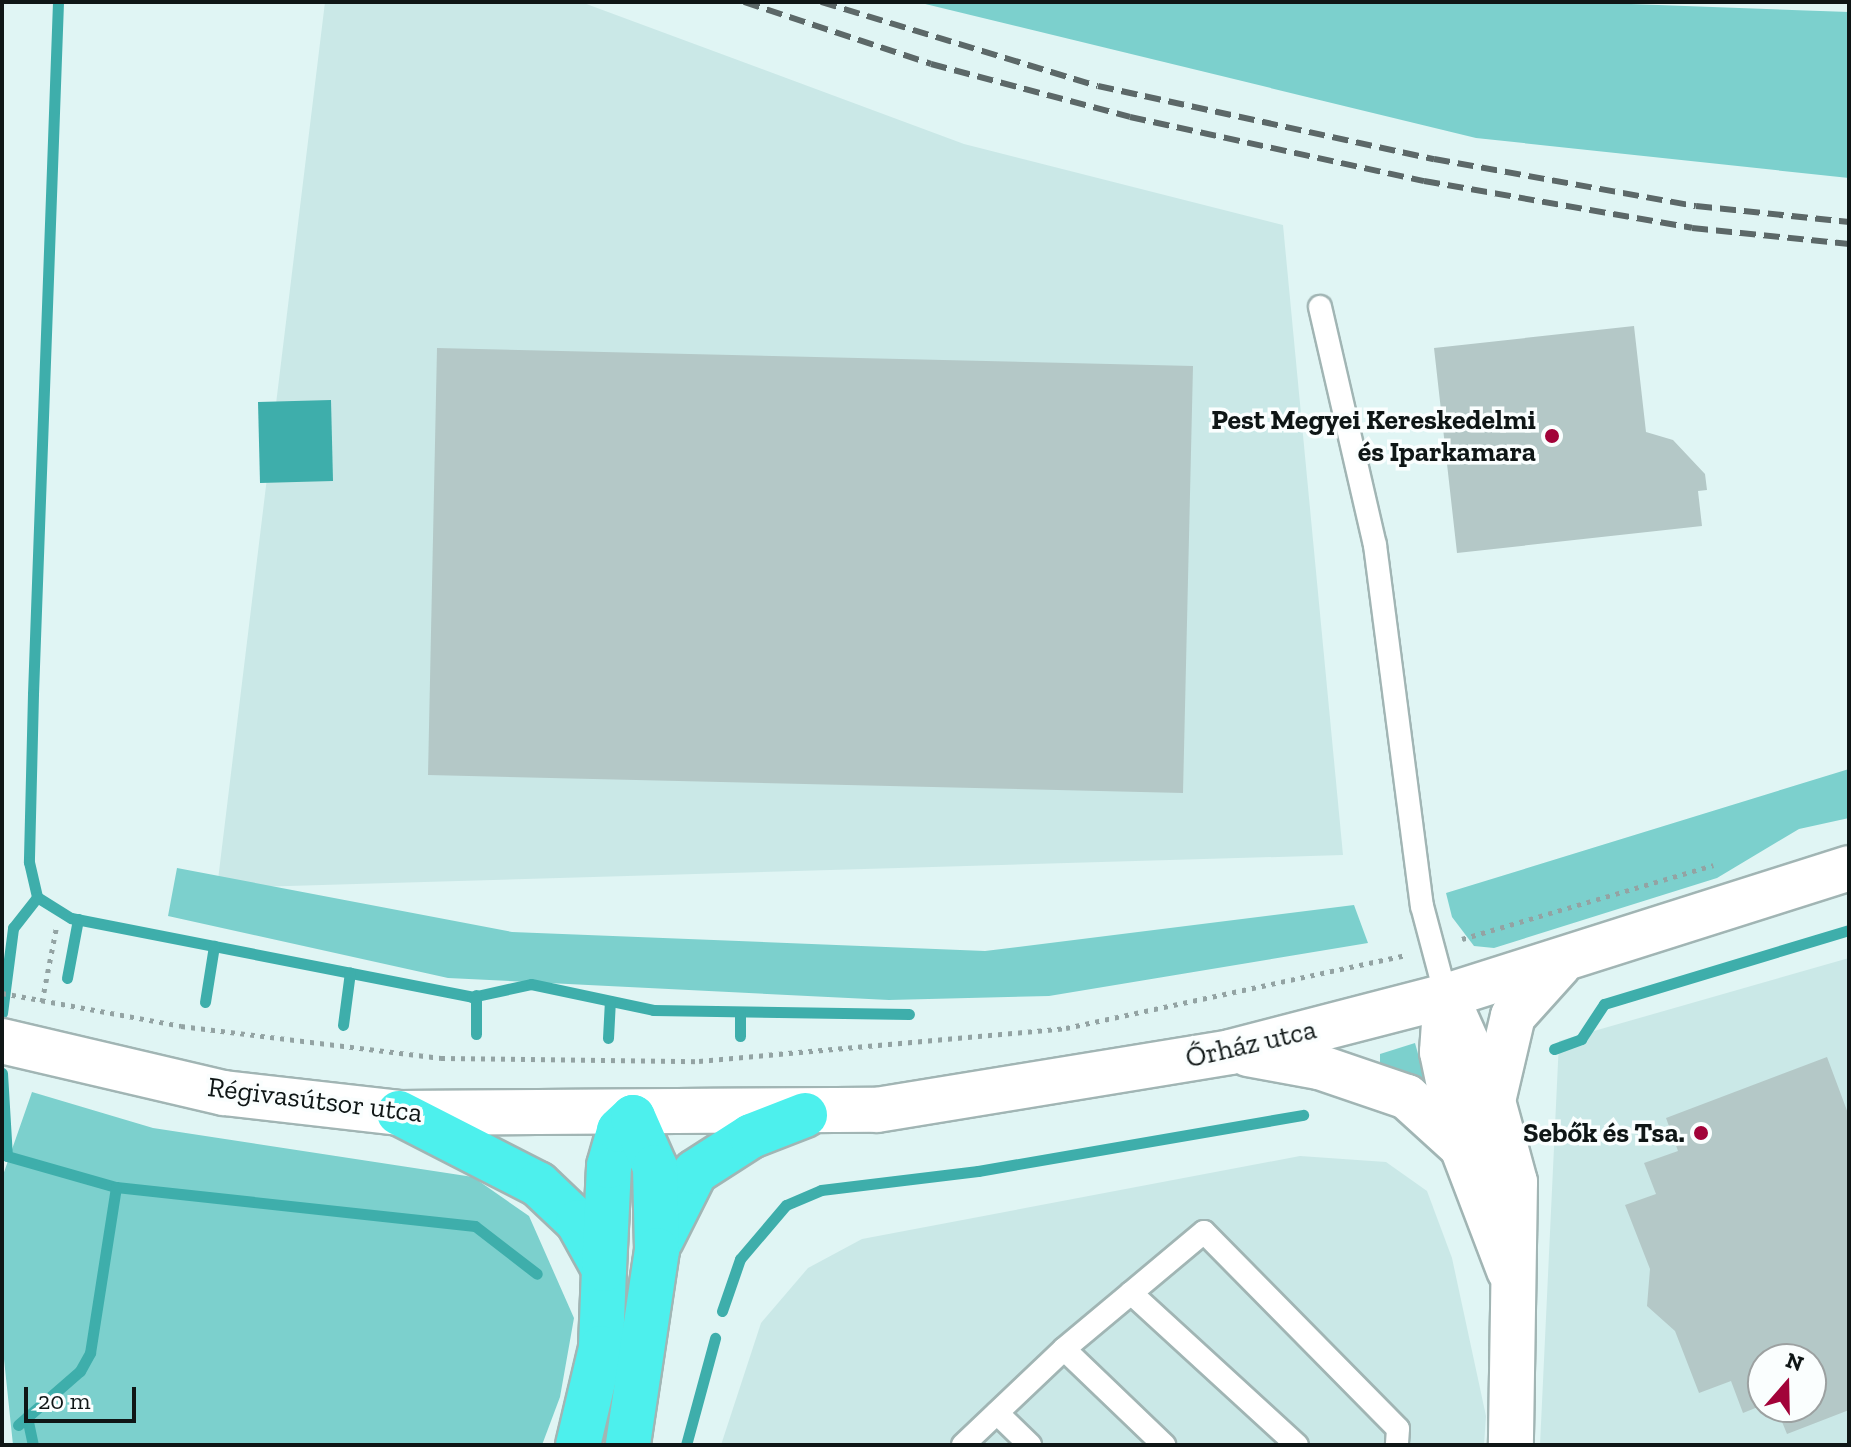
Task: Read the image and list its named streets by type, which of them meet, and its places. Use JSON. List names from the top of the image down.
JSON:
{
  "streets": {
    "street": ["Őrház utca", "Régivasútsor utca"]
  },
  "crossings": [
    ["Őrház utca", "Régivasútsor utca"]
  ],
  "places": ["Pest Megyei Kereskedelmi és Iparkamara", "Sebők és Tsa."],
  "scale_bar": "20 m",
  "north": "top"
}
